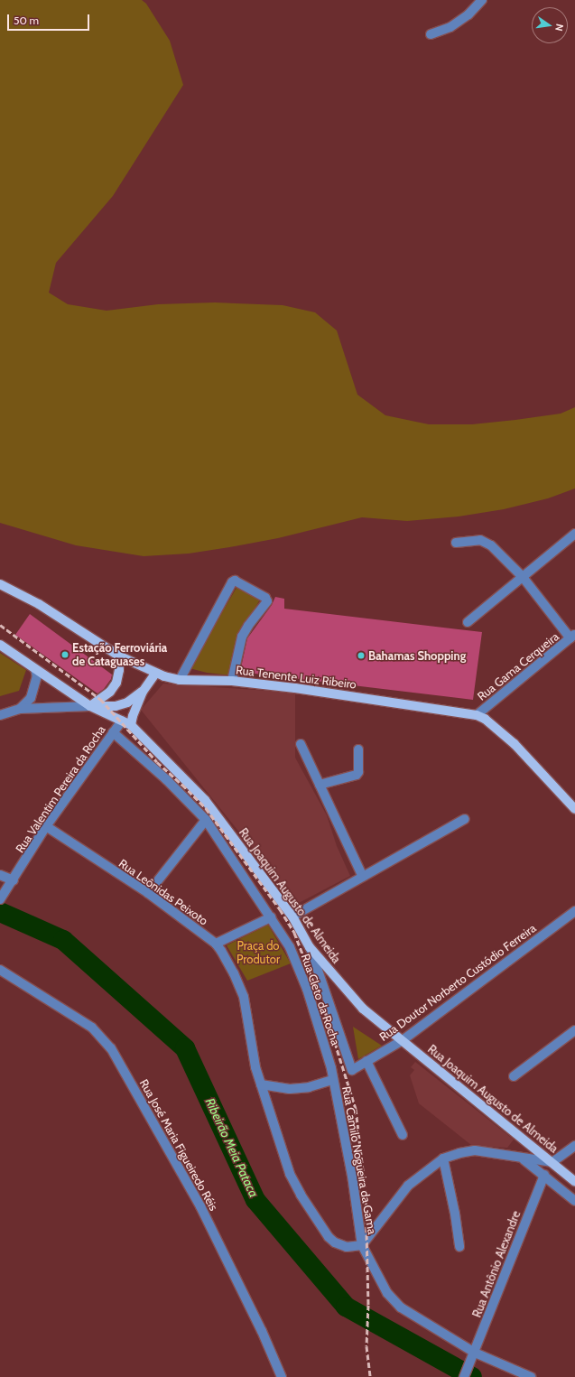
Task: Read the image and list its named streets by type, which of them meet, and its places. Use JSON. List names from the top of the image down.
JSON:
{
  "streets": {
    "main road": ["Rua Tenente Luiz Ribeiro", "Rua Joaquim Augusto de Almeida"],
    "street": [
      "Rua Gama Cerqueira",
      "Rua Valentim Pereira da Rocha",
      "Rua Leônidas Peixoto",
      "Rua Doutor Norberto Custódio Ferreira",
      "Rua Cleto da Rocha",
      "Rua José Maria Figueiredo Réis",
      "Rua Camilo Nogueira da Gama",
      "Rua Antônio Alexandre"
    ]
  },
  "crossings": [
    ["Rua Gama Cerqueira", "Rua Tenente Luiz Ribeiro"],
    ["Rua Valentim Pereira da Rocha", "Rua Leônidas Peixoto"],
    ["Rua Valentim Pereira da Rocha", "Rua Joaquim Augusto de Almeida"],
    ["Rua Valentim Pereira da Rocha", "Rua Cleto da Rocha"],
    ["Rua Joaquim Augusto de Almeida", "Rua Doutor Norberto Custódio Ferreira"],
    ["Rua Joaquim Augusto de Almeida", "Rua Cleto da Rocha"],
    ["Rua Cleto da Rocha", "Rua Camilo Nogueira da Gama"],
    ["Rua Camilo Nogueira da Gama", "Rua Antônio Alexandre"]
  ],
  "water": ["Ribeirão Meia Pataca"],
  "parks": ["Praça do Produtor"],
  "places": ["Estação Ferroviária de Cataguases", "Bahamas Shopping"],
  "scale_bar": "50 m",
  "north": "right"
}
